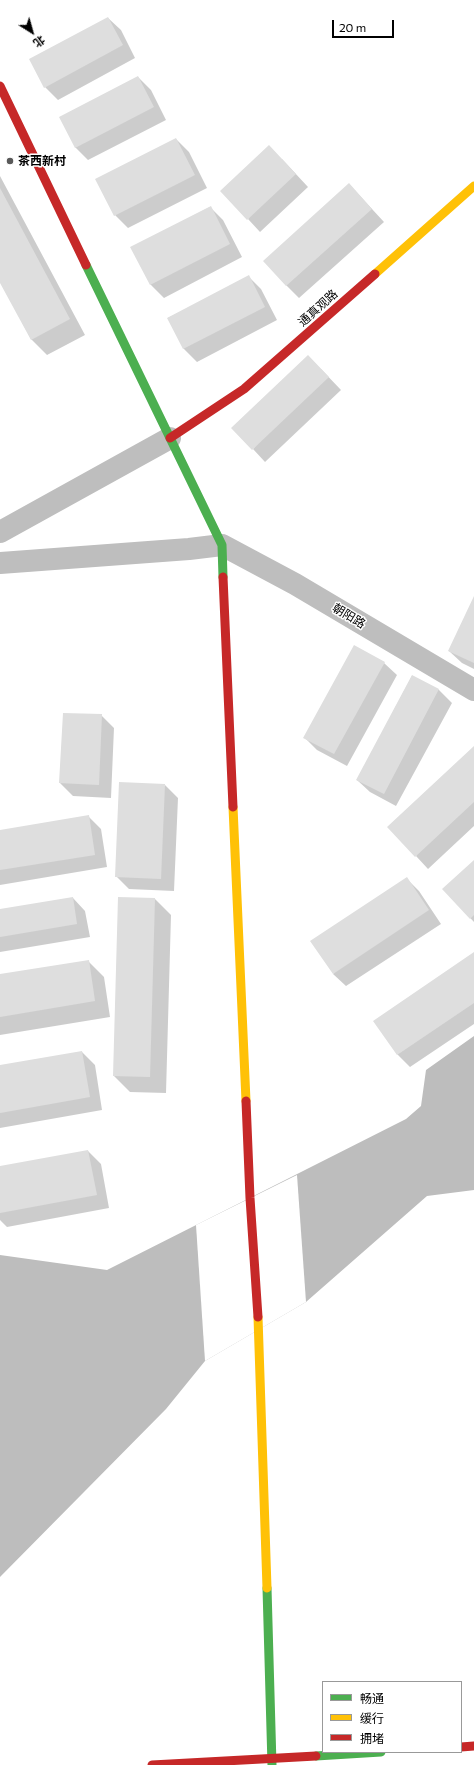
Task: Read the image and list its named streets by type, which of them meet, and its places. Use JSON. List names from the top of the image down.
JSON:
{
  "streets": {
    "main road": ["通真观路"],
    "street": ["朝阳路"]
  },
  "places": ["茶西新村"],
  "legend": ["畅通", "缓行", "拥堵"],
  "scale_bar": "20 m",
  "north": "bottom right"
}
